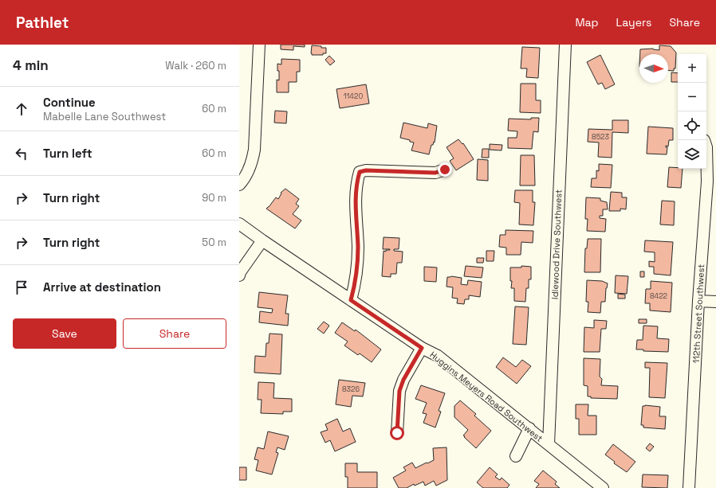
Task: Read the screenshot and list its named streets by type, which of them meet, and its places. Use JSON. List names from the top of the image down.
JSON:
{
  "streets": {
    "street": ["Idlewood Drive Southwest", "112th Street Southwest", "Huggins Meyers Road Southwest"]
  },
  "crossings": [
    ["Idlewood Drive Southwest", "Huggins Meyers Road Southwest"]
  ],
  "house_numbers": [
    "11420",
    "8523",
    "8422",
    "8326"
  ],
  "north": "right",
  "page": {
    "header": "Pathlet",
    "nav": ["Map", "Layers", "Share"],
    "heading": ["4 min", "Walk · 260 m"],
    "map_buttons": ["+", "−"],
    "list": [
      ["Continue", "Mabelle Lane Southwest", "60 m"],
      ["Turn left", "60 m"],
      ["Turn right", "90 m"],
      ["Turn right", "50 m"],
      "Arrive at destination"
    ],
    "buttons": ["Save", "Share"]
  }
}
